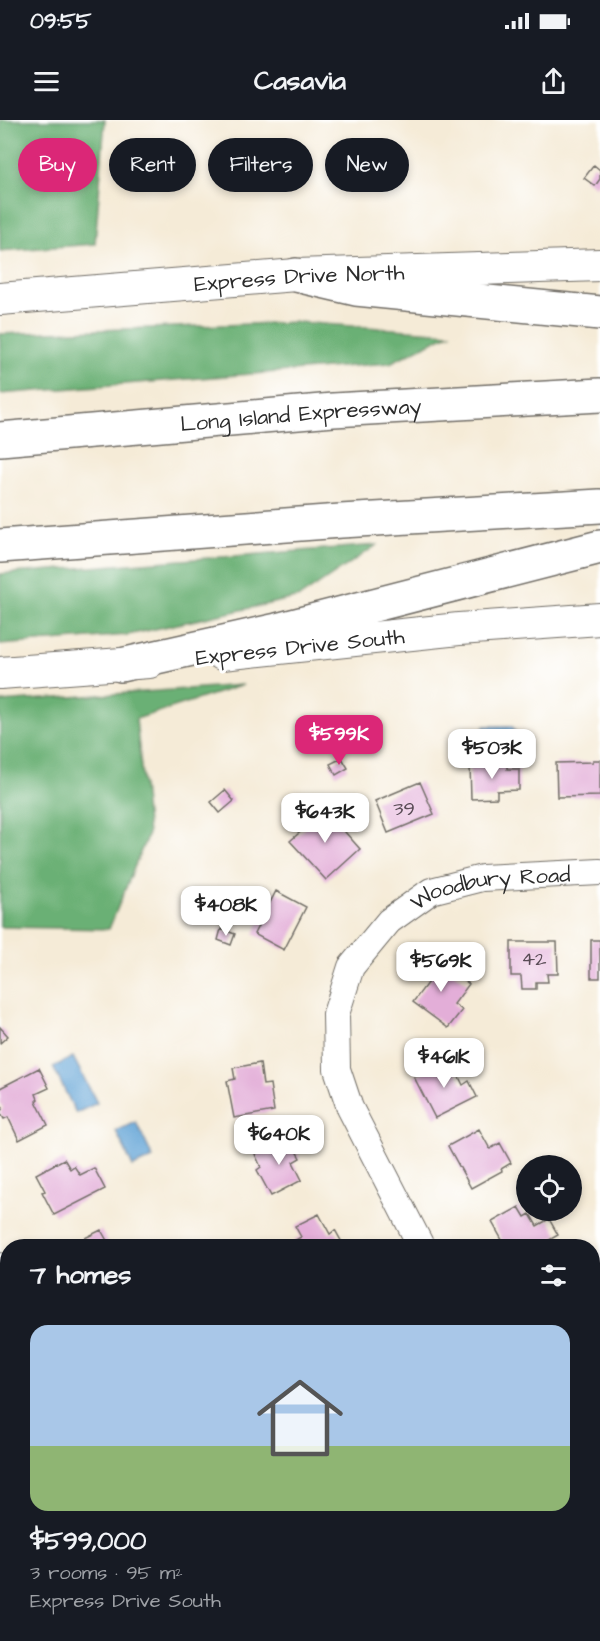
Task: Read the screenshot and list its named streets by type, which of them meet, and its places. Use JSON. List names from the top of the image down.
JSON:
{
  "streets": {
    "highway": ["Long Island Expressway"],
    "main road": ["Express Drive North", "Express Drive South"],
    "street": ["Woodbury Road"]
  },
  "house_numbers": ["39", "42"],
  "page": {
    "status": "09:55",
    "header": "Casavia",
    "chip": [
      "Buy",
      "Rent",
      "Filters",
      "New"
    ],
    "price": [
      "$599K",
      "$503K",
      "$643K",
      "$408K",
      "$569K",
      "$461K",
      "$640K"
    ],
    "heading": "7 homes",
    "list": [
      {
        "name": "$599,000",
        "note": "3 rooms · 95 m² · Express Drive South"
      }
    ]
  }
}
